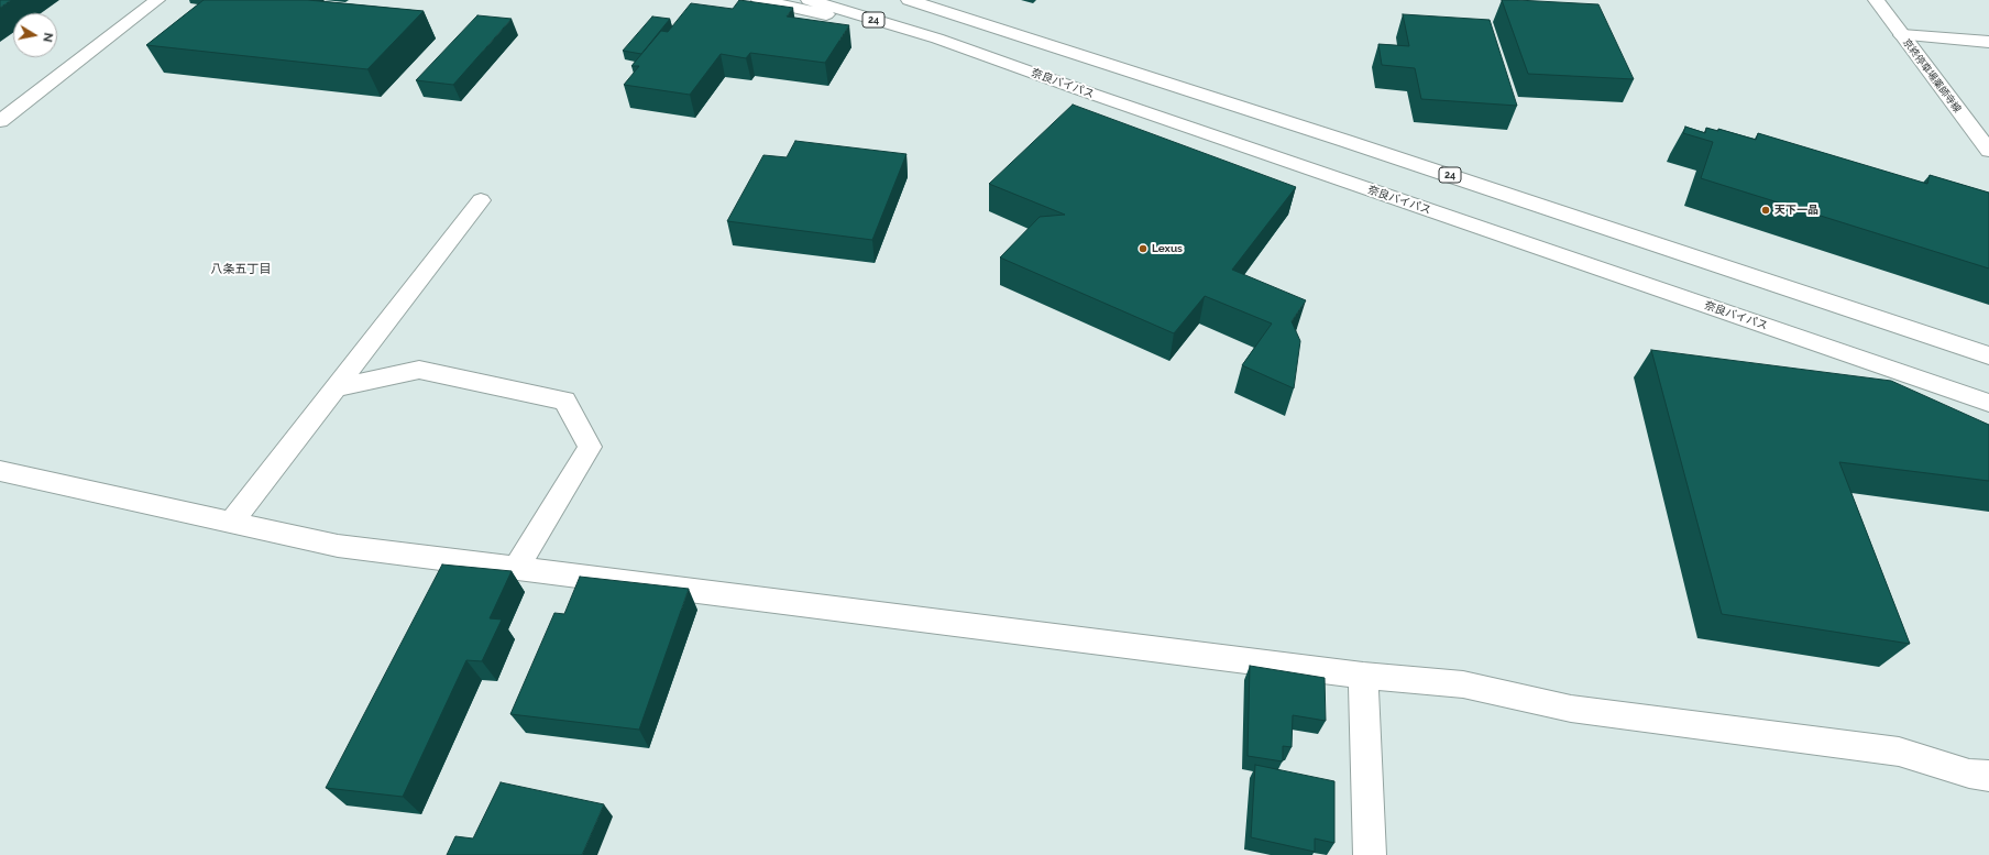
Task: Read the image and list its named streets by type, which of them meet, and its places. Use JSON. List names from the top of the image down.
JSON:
{
  "streets": {
    "main road": ["24", "京終停車場薬師寺線", "奈良バイパス"]
  },
  "districts": ["八条五丁目"],
  "places": ["天下一品", "Lexus"],
  "north": "right"
}
